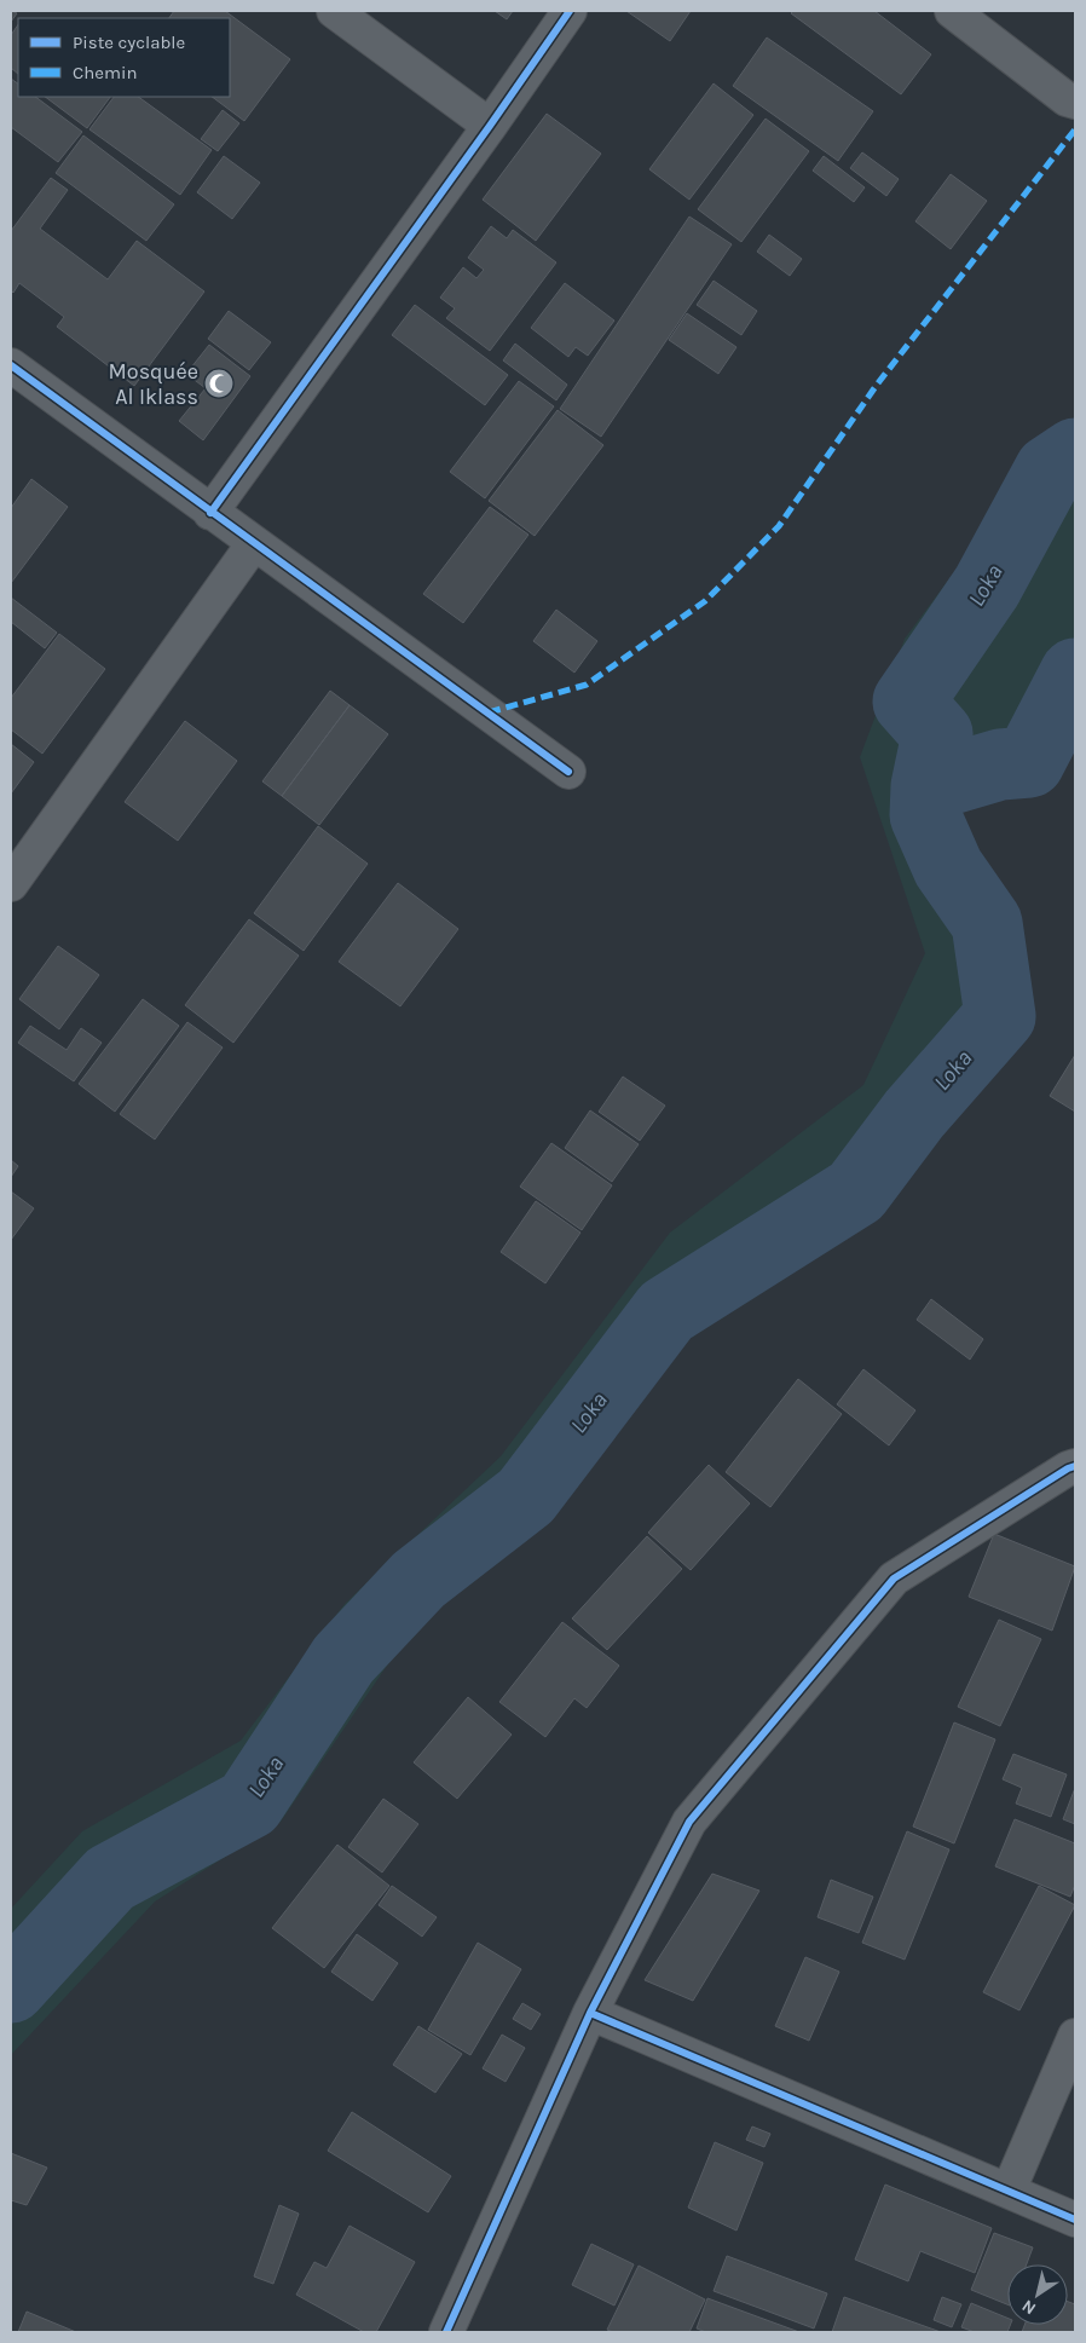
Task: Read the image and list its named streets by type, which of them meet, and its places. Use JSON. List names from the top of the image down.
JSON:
{
  "water": ["Loka"],
  "places": {
    "mosque": ["Mosquée Al Iklass"]
  },
  "legend": ["Piste cyclable", "Chemin"],
  "north": "bottom left"
}
